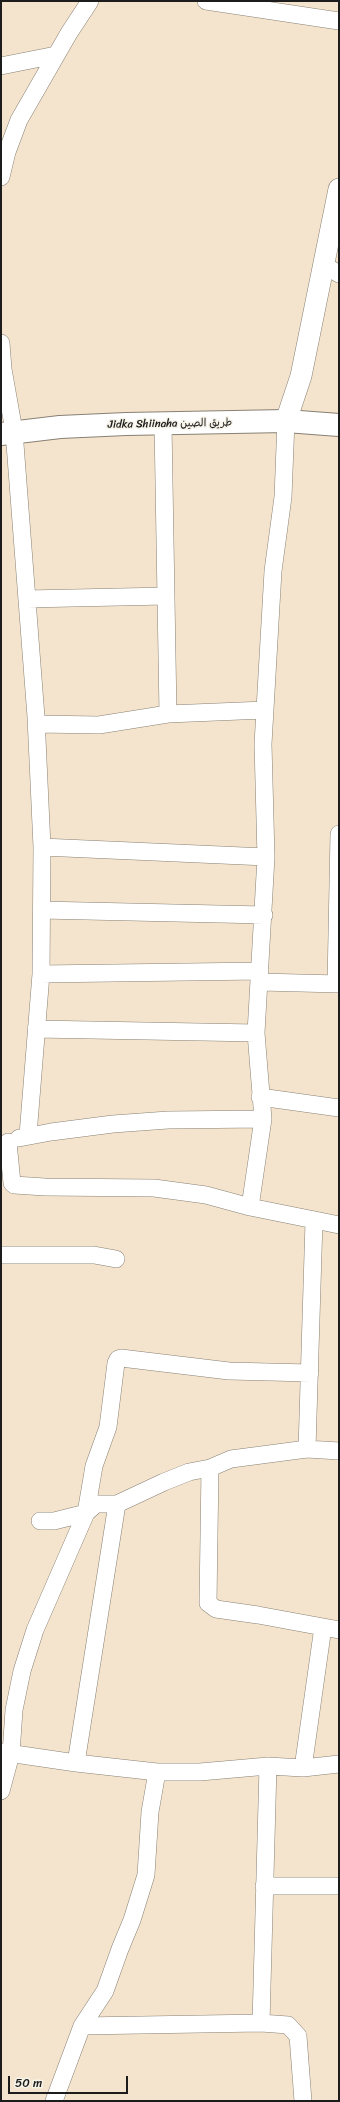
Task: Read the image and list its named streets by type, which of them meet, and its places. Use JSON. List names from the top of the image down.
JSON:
{
  "streets": {
    "main road": ["Jidka Shiinaha طريق الصين"]
  },
  "scale_bar": "50 m"
}
